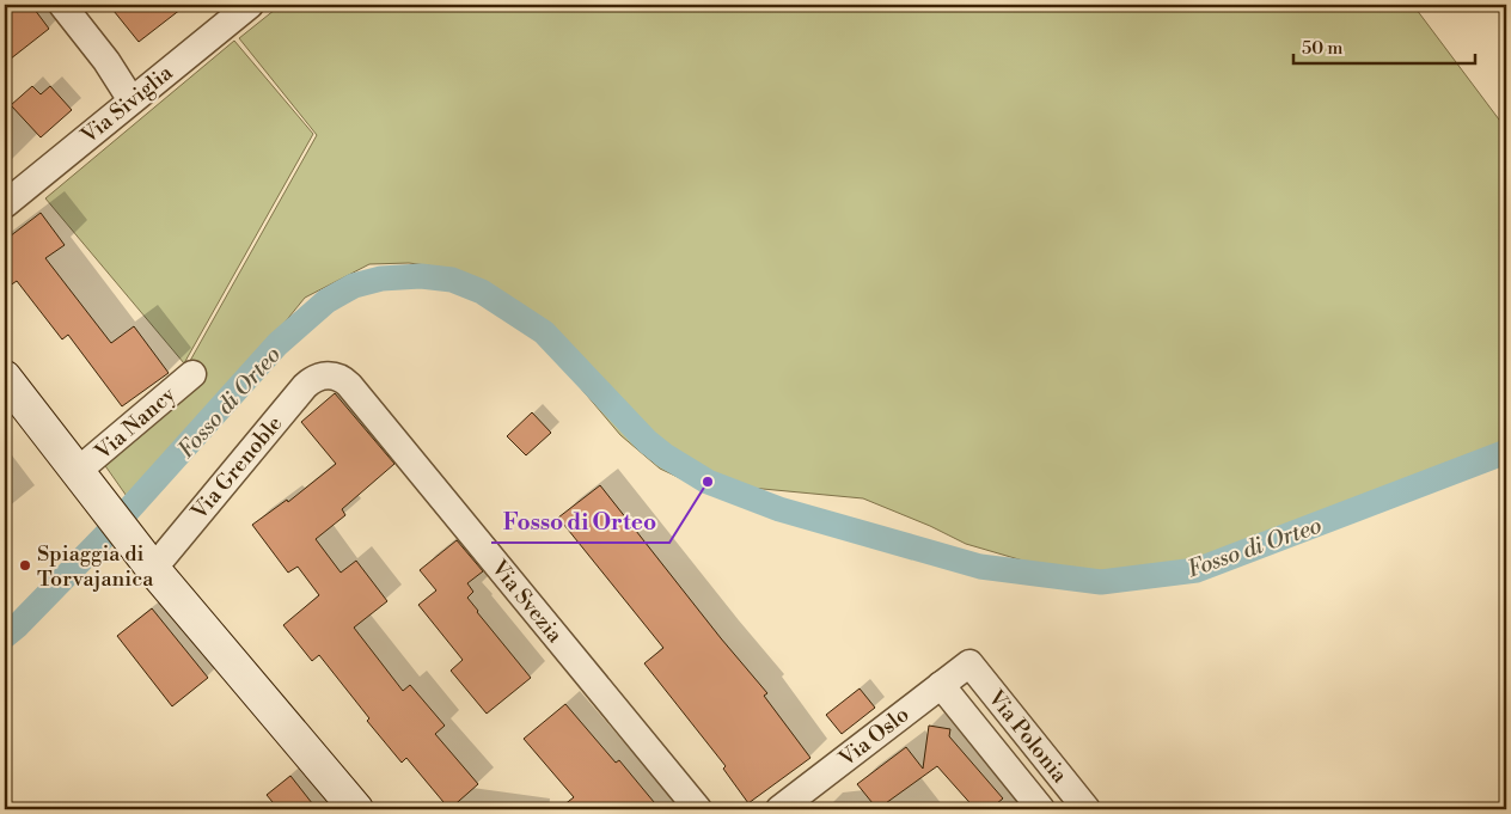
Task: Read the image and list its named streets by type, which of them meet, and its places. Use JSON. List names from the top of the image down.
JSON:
{
  "streets": {
    "street": [
      "Via Siviglia",
      "Via Nancy",
      "Via Grenoble",
      "Via Svezia",
      "Via Oslo",
      "Via Polonia"
    ]
  },
  "crossings": [
    ["Via Grenoble", "Via Svezia"],
    ["Via Oslo", "Via Polonia"]
  ],
  "water": ["Fosso di Orteo"],
  "places": ["Fosso di Orteo", "Spiaggia di Torvajanica"],
  "scale_bar": "50 m"
}
